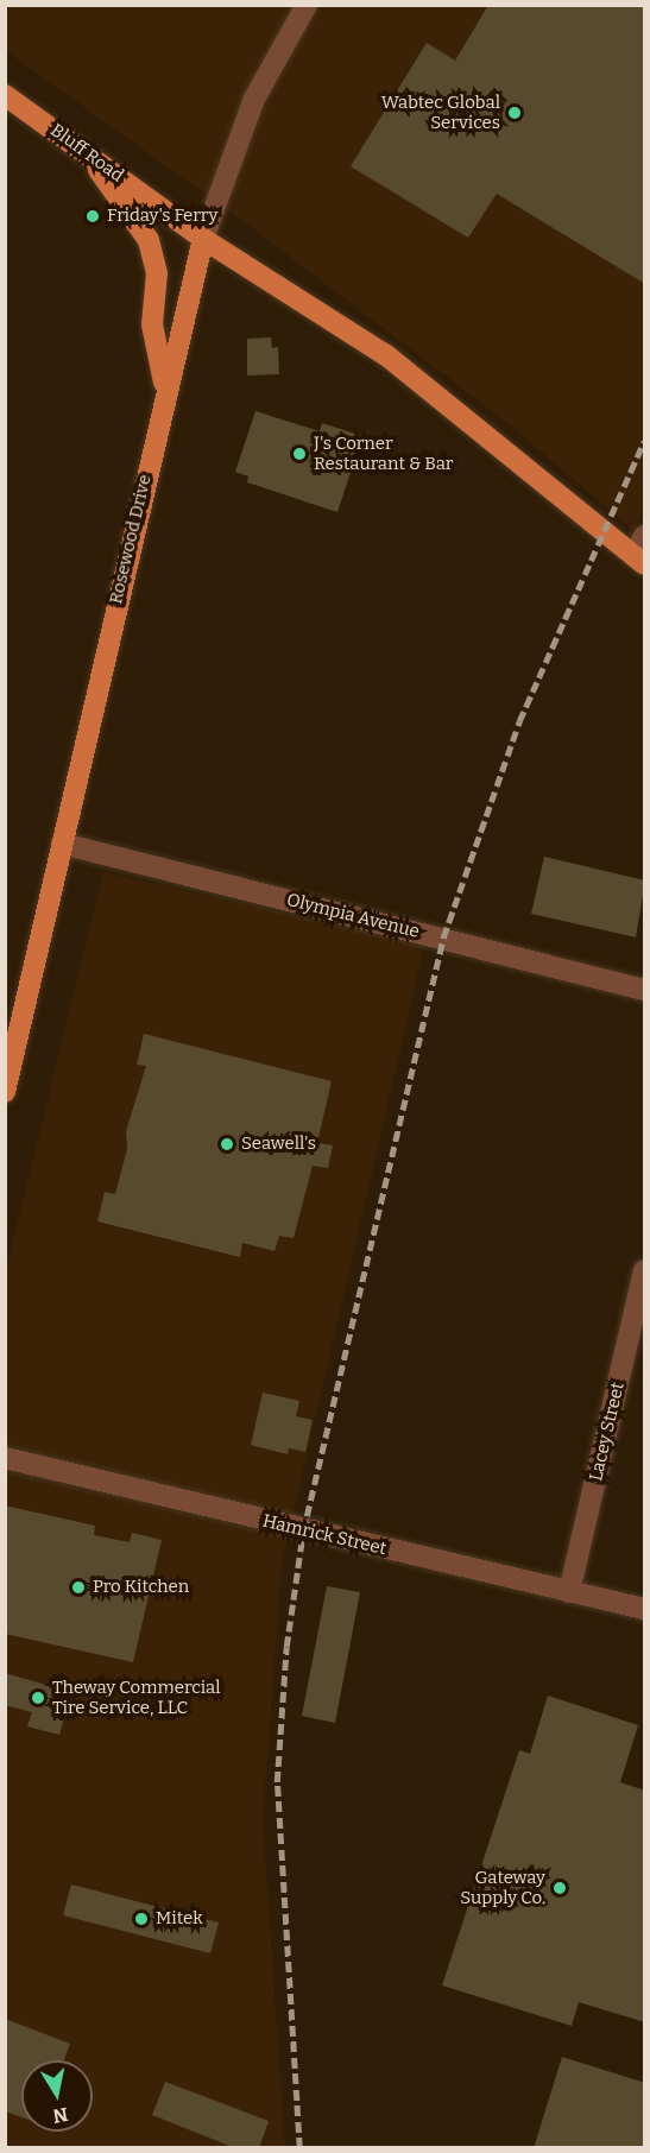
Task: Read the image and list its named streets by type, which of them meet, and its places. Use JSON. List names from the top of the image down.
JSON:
{
  "streets": {
    "main road": ["Bluff Road", "Rosewood Drive"],
    "street": ["Olympia Avenue", "Lacey Street", "Hamrick Street"]
  },
  "crossings": [
    ["Bluff Road", "Rosewood Drive"],
    ["Rosewood Drive", "Olympia Avenue"],
    ["Lacey Street", "Hamrick Street"]
  ],
  "places": [
    "Wabtec Global Services",
    "Friday's Ferry",
    "J's Corner Restaurant & Bar",
    "Seawell's",
    "Pro Kitchen",
    "Theway Commercial Tire Service, LLC",
    "Gateway Supply Co.",
    "Mitek"
  ],
  "north": "bottom"
}
